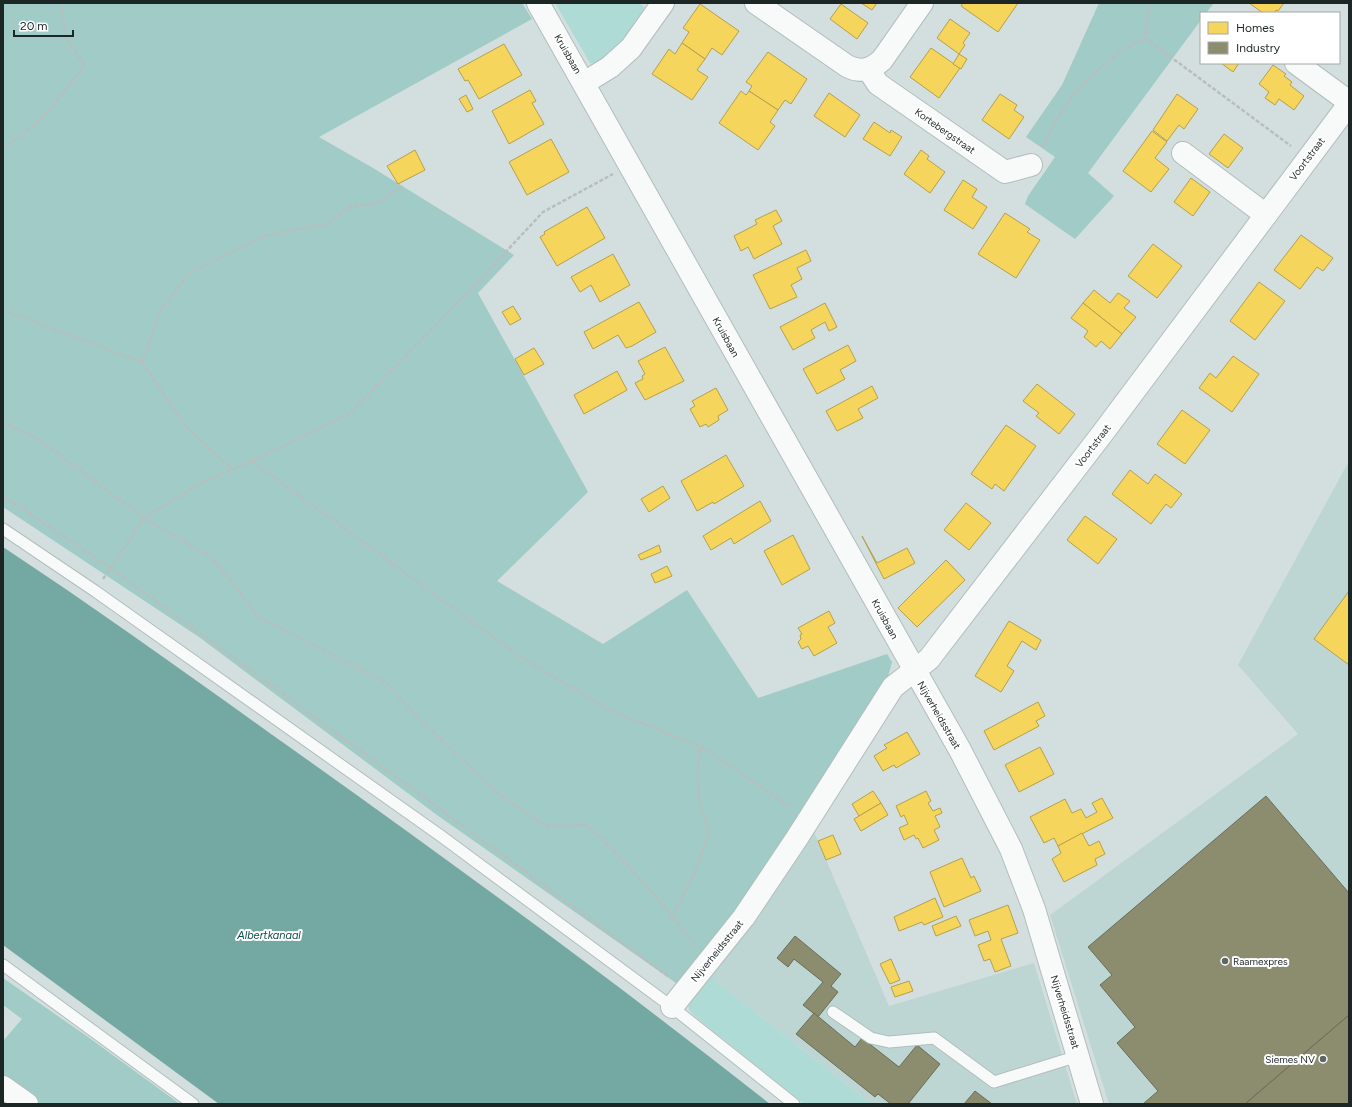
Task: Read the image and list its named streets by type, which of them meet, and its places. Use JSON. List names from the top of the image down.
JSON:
{
  "streets": {
    "street": [
      "Kruisbaan",
      "Kortebergstraat",
      "Voortstraat",
      "Nijverheidsstraat"
    ]
  },
  "crossings": [
    ["Kruisbaan", "Voortstraat"],
    ["Kruisbaan", "Nijverheidsstraat"],
    ["Voortstraat", "Nijverheidsstraat"]
  ],
  "water": ["Albertkanaal"],
  "places": ["Raamexpres", "Siemes NV"],
  "legend": ["Homes", "Industry"],
  "scale_bar": "20 m"
}
